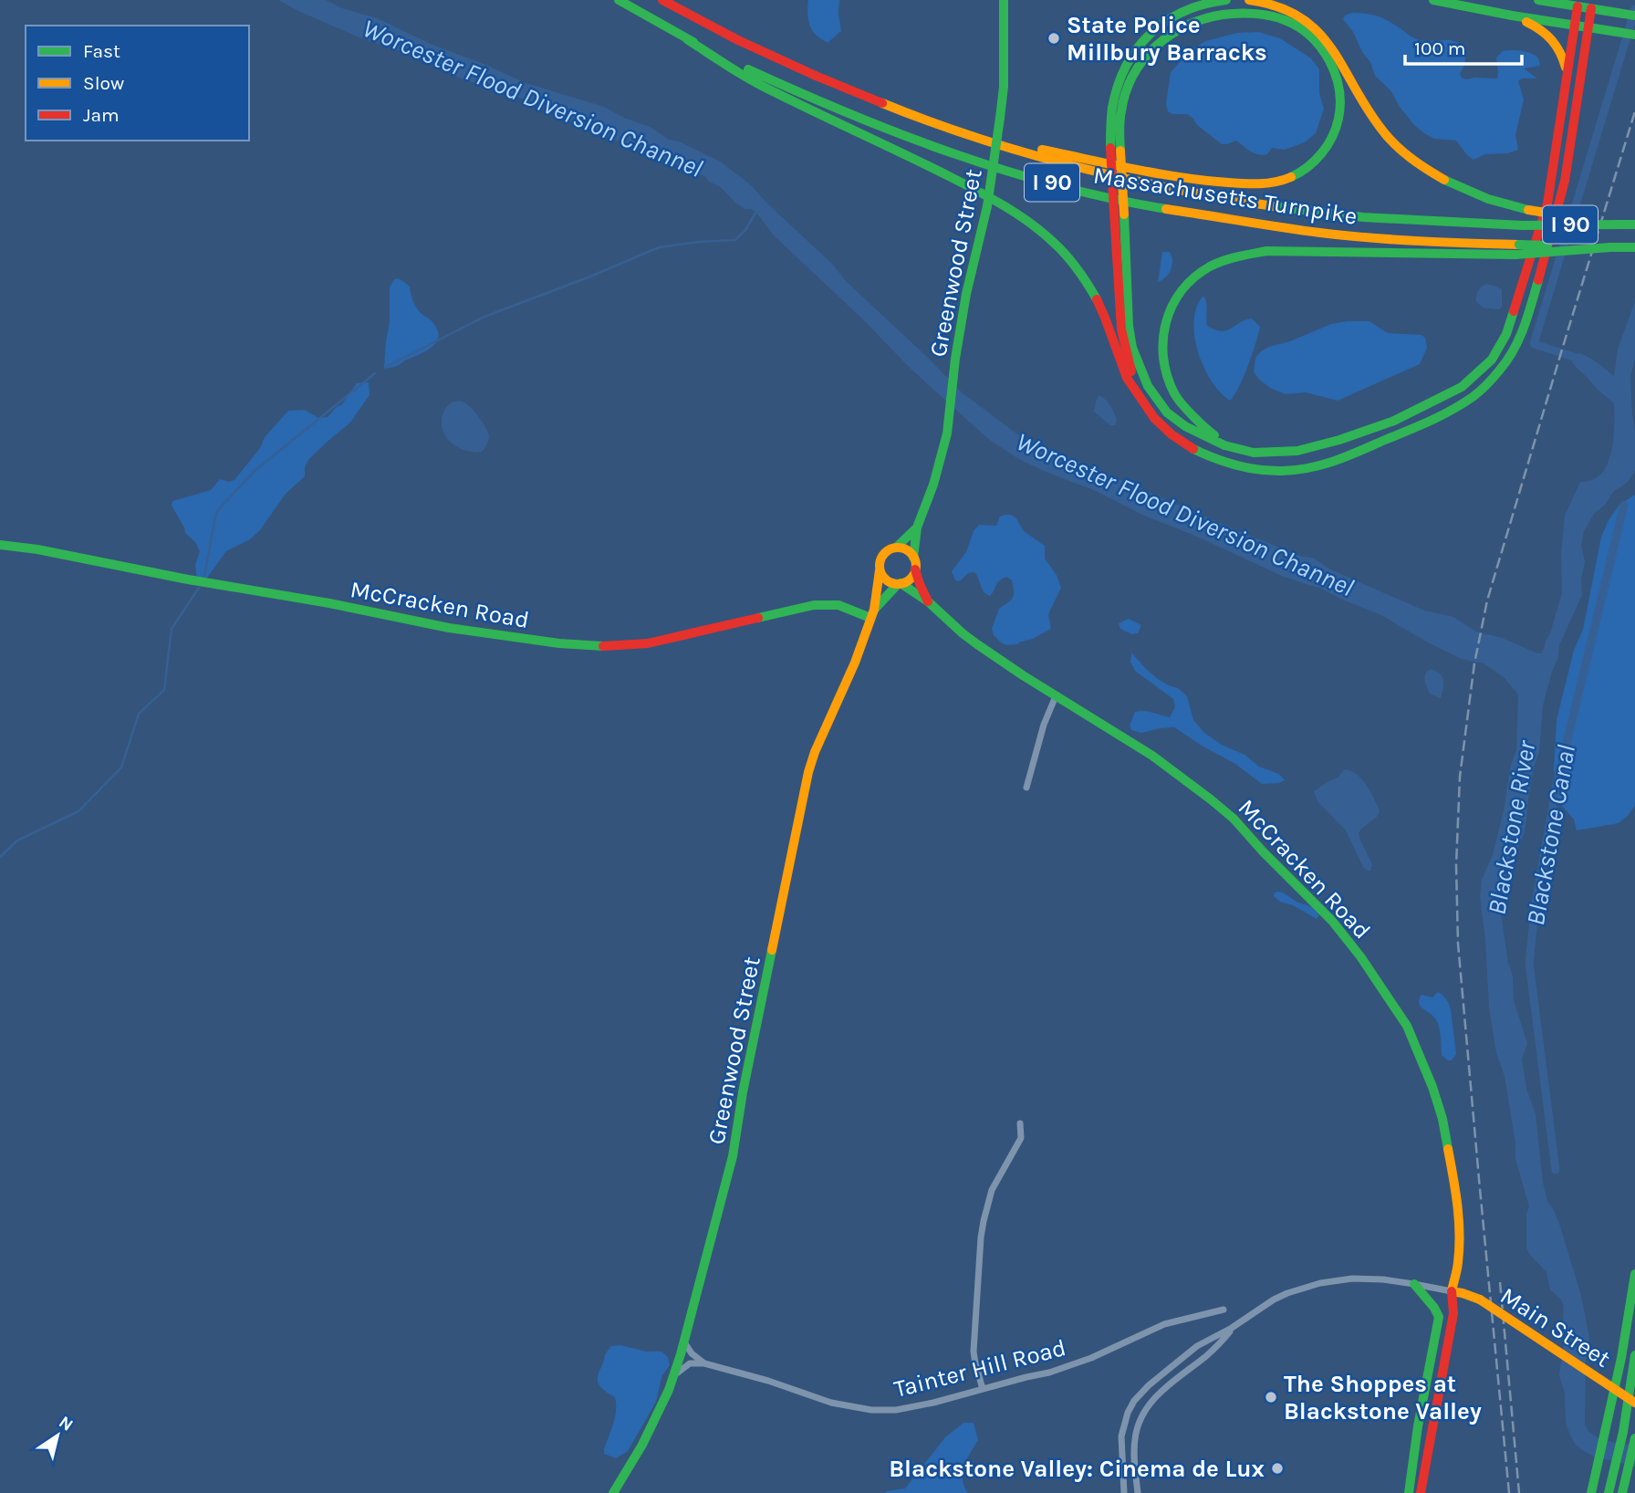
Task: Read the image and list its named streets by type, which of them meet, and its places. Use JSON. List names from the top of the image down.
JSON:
{
  "streets": {
    "main road": [
      "I 90",
      "Massachusetts Turnpike",
      "Greenwood Street",
      "McCracken Road",
      "Main Street"
    ],
    "street": ["Tainter Hill Road"]
  },
  "crossings": [
    ["Greenwood Street", "McCracken Road"],
    ["McCracken Road", "Main Street"]
  ],
  "water": ["Worcester Flood Diversion Channel", "Blackstone River", "Blackstone Canal"],
  "places": ["State Police Millbury Barracks", "The Shoppes at Blackstone Valley", "Blackstone Valley: Cinema de Lux"],
  "legend": ["Fast", "Slow", "Jam"],
  "scale_bar": "100 m",
  "north": "top right"
}
